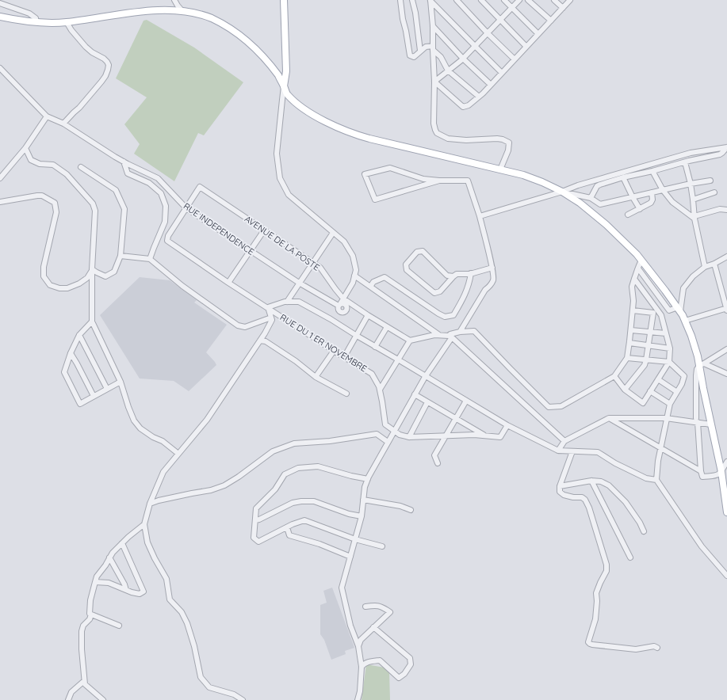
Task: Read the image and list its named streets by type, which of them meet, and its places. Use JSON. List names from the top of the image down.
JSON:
{
  "streets": {
    "street": ["RUE INDEPENDENCE", "AVENUE DE LA POSTE", "RUE DU 1 ER NOVEMBRE"]
  },
  "crossings": [
    ["RUE INDEPENDENCE", "AVENUE DE LA POSTE"],
    ["AVENUE DE LA POSTE", "RUE DU 1 ER NOVEMBRE"]
  ]
}
